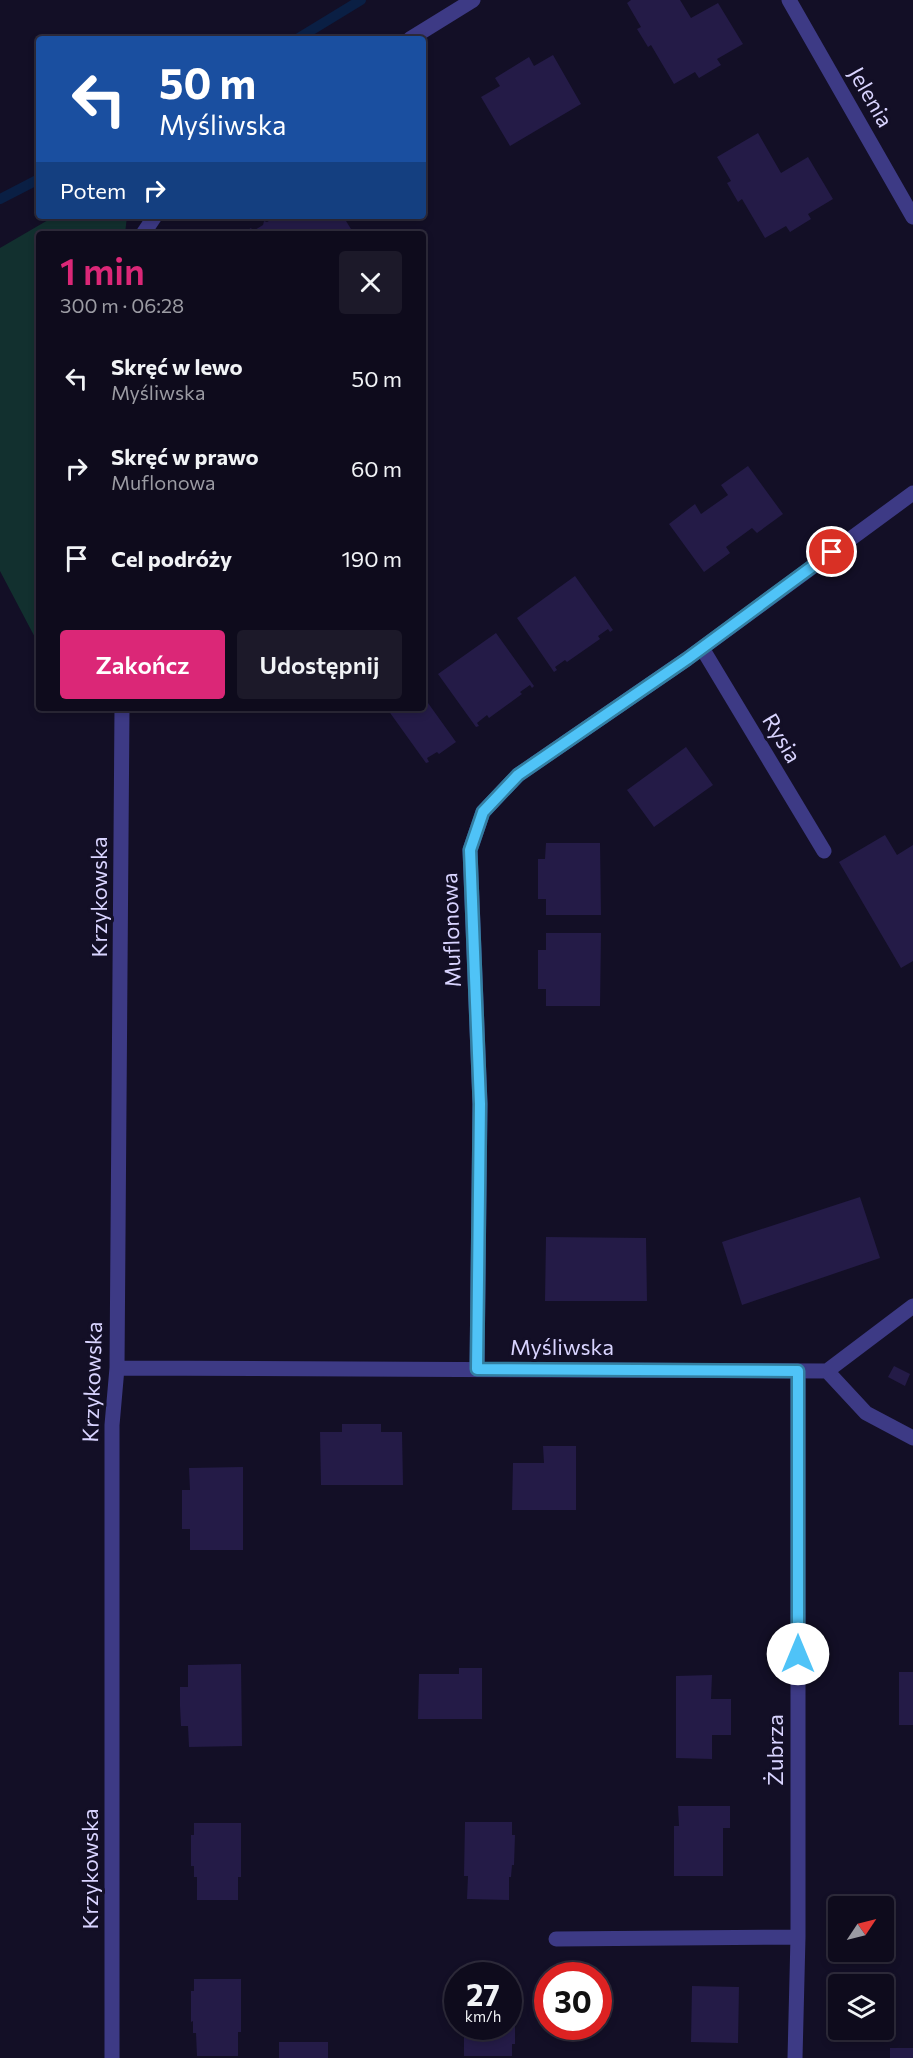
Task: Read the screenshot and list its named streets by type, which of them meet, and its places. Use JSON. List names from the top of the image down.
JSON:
{
  "streets": {
    "street": [
      "Jelenia",
      "Rysia",
      "Krzykowska",
      "Muflonowa",
      "Myśliwska",
      "Żubrza"
    ]
  },
  "crossings": [
    ["Rysia", "Muflonowa"],
    ["Krzykowska", "Myśliwska"],
    ["Muflonowa", "Myśliwska"],
    ["Myśliwska", "Żubrza"]
  ],
  "north": "top right",
  "page": {
    "turn": ["50 m", "Myśliwska"],
    "then": "Potem",
    "heading": ["1 min", "300 m · 06:28"],
    "list": [
      {
        "name": "Skręć w lewo",
        "note": "Myśliwska",
        "value": "50 m"
      },
      {
        "name": "Skręć w prawo",
        "note": "Muflonowa",
        "value": "60 m"
      },
      {
        "name": "Cel podróży",
        "value": "190 m"
      }
    ],
    "buttons": ["Zakończ", "Udostępnij"],
    "speed": "27 km/h",
    "limit": "30"
  }
}
